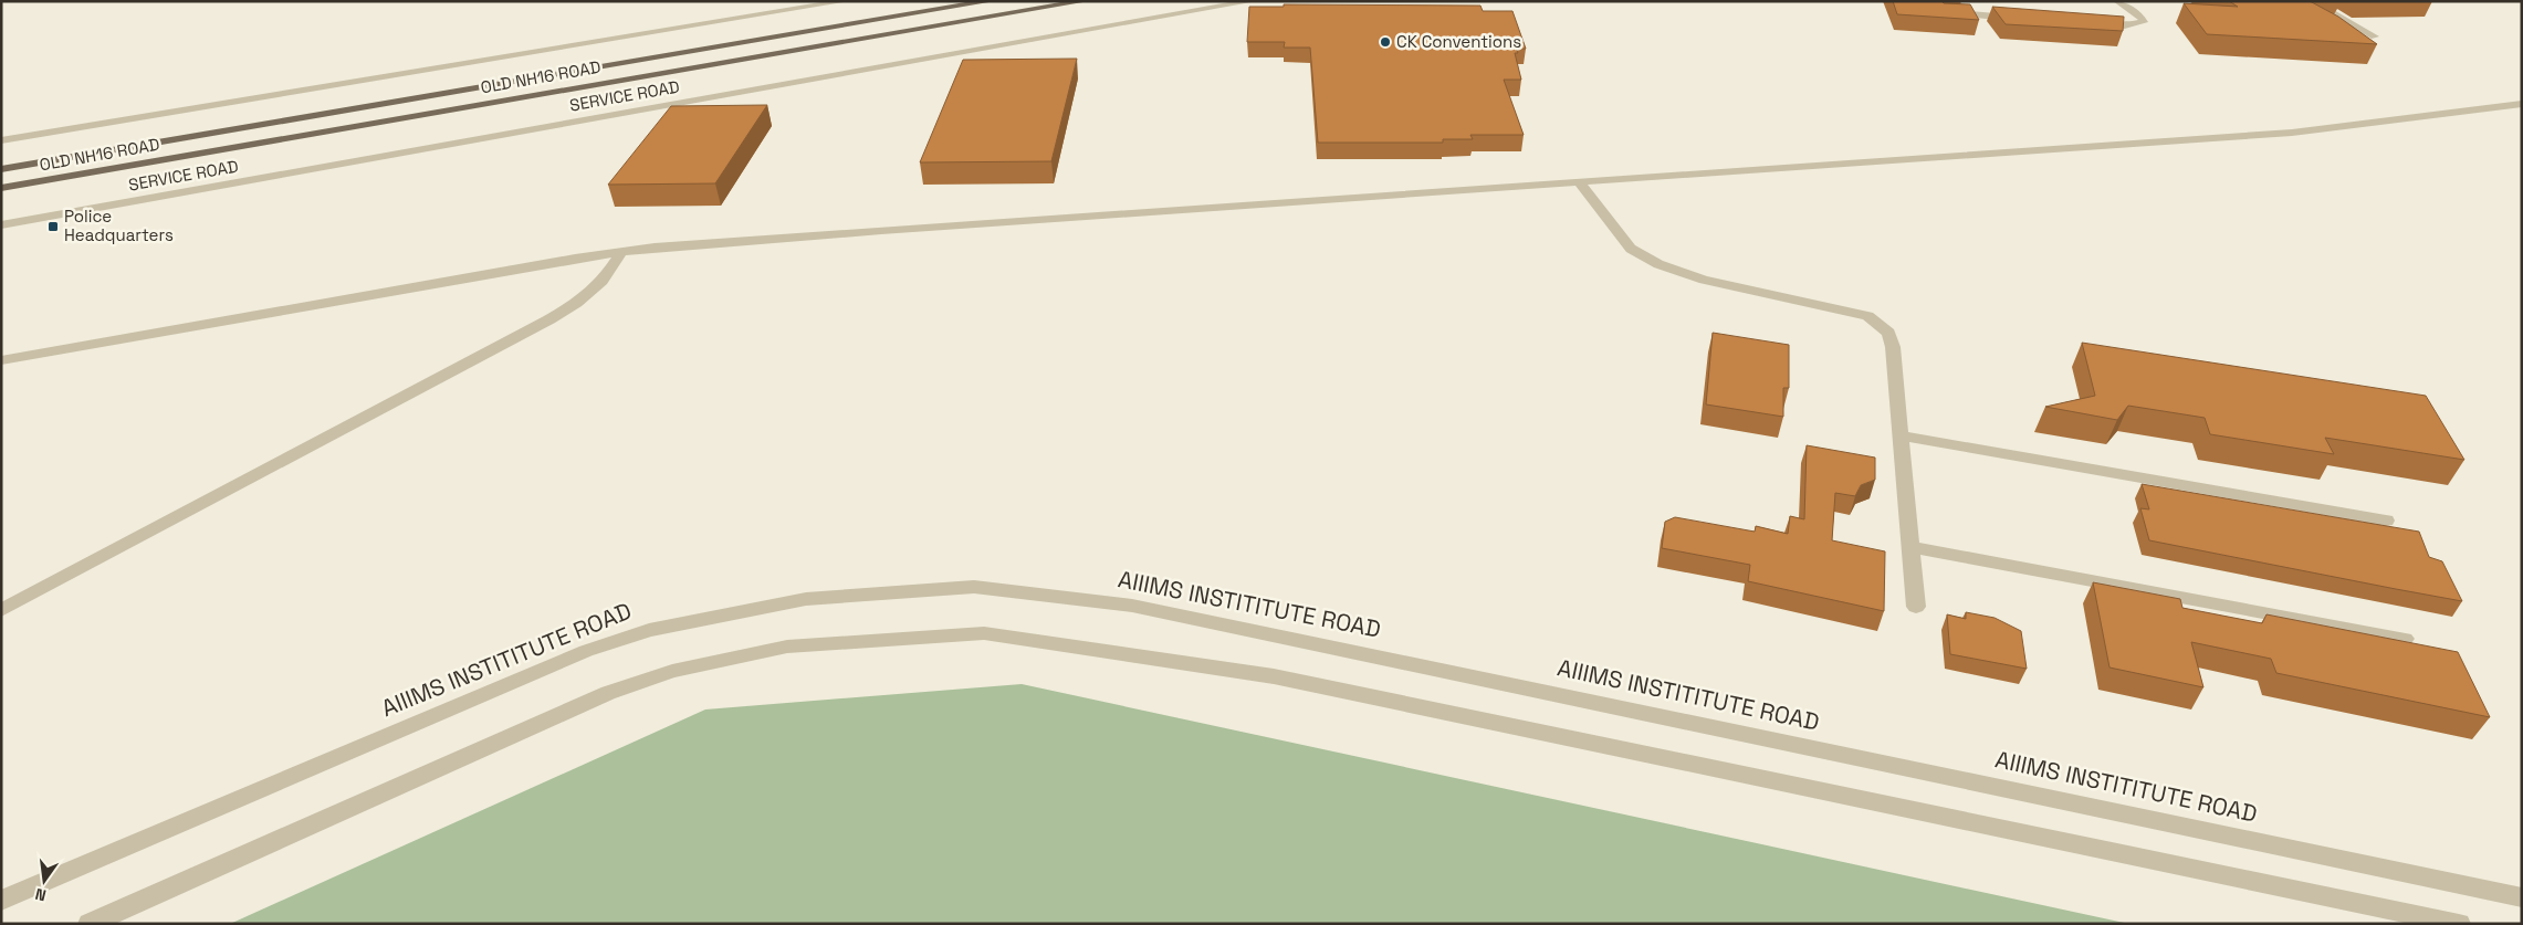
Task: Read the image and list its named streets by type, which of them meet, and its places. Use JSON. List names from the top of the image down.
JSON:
{
  "streets": {
    "main road": ["OLD NH16 ROAD"],
    "street": ["SERVICE ROAD", "AIIIMS INSTITITUTE ROAD"]
  },
  "places": {
    "other": ["CK Conventions"],
    "transit": ["Police Headquarters"]
  },
  "north": "bottom"
}
